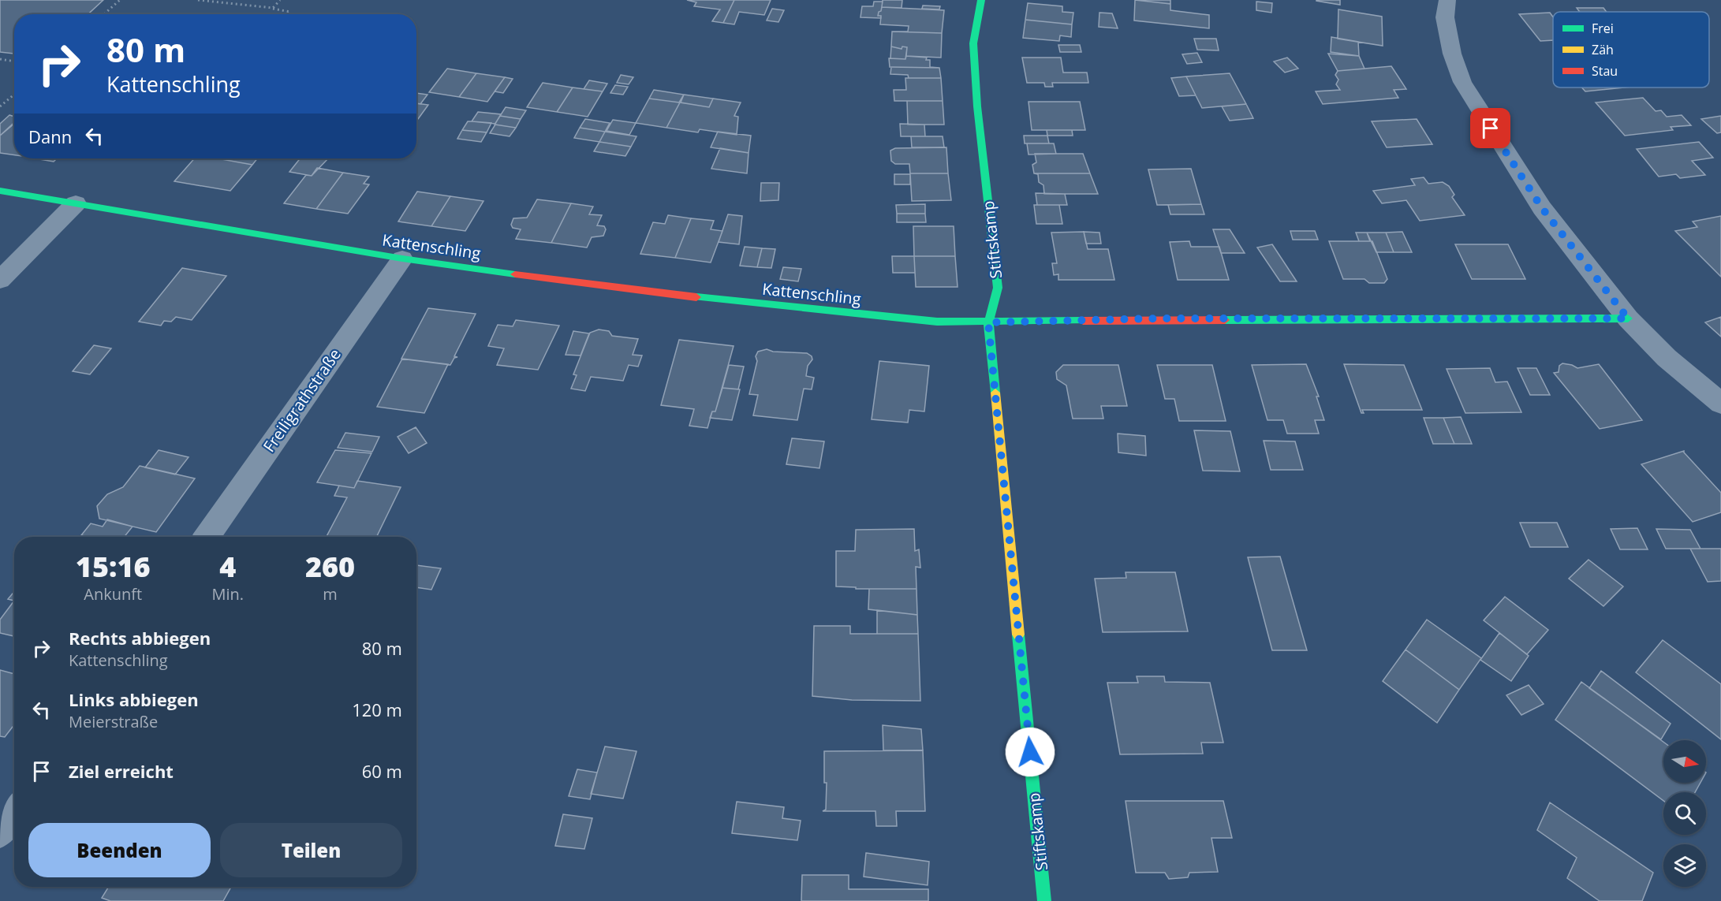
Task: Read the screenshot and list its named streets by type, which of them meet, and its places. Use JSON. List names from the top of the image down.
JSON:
{
  "streets": {
    "street": ["Stiftskamp", "Kattenschling", "Freiligrathstraße"]
  },
  "crossings": [
    ["Stiftskamp", "Kattenschling"],
    ["Kattenschling", "Freiligrathstraße"]
  ],
  "legend": ["Frei", "Zäh", "Stau"],
  "north": "right",
  "page": {
    "turn": ["80 m", "Kattenschling"],
    "then": "Dann",
    "eta": [
      "15:16",
      "Ankunft",
      "4",
      "Min.",
      "260",
      "m"
    ],
    "list": [
      {
        "name": "Rechts abbiegen",
        "note": "Kattenschling",
        "value": "80 m"
      },
      {
        "name": "Links abbiegen",
        "note": "Meierstraße",
        "value": "120 m"
      },
      {
        "name": "Ziel erreicht",
        "value": "60 m"
      }
    ],
    "buttons": ["Beenden", "Teilen"]
  }
}
